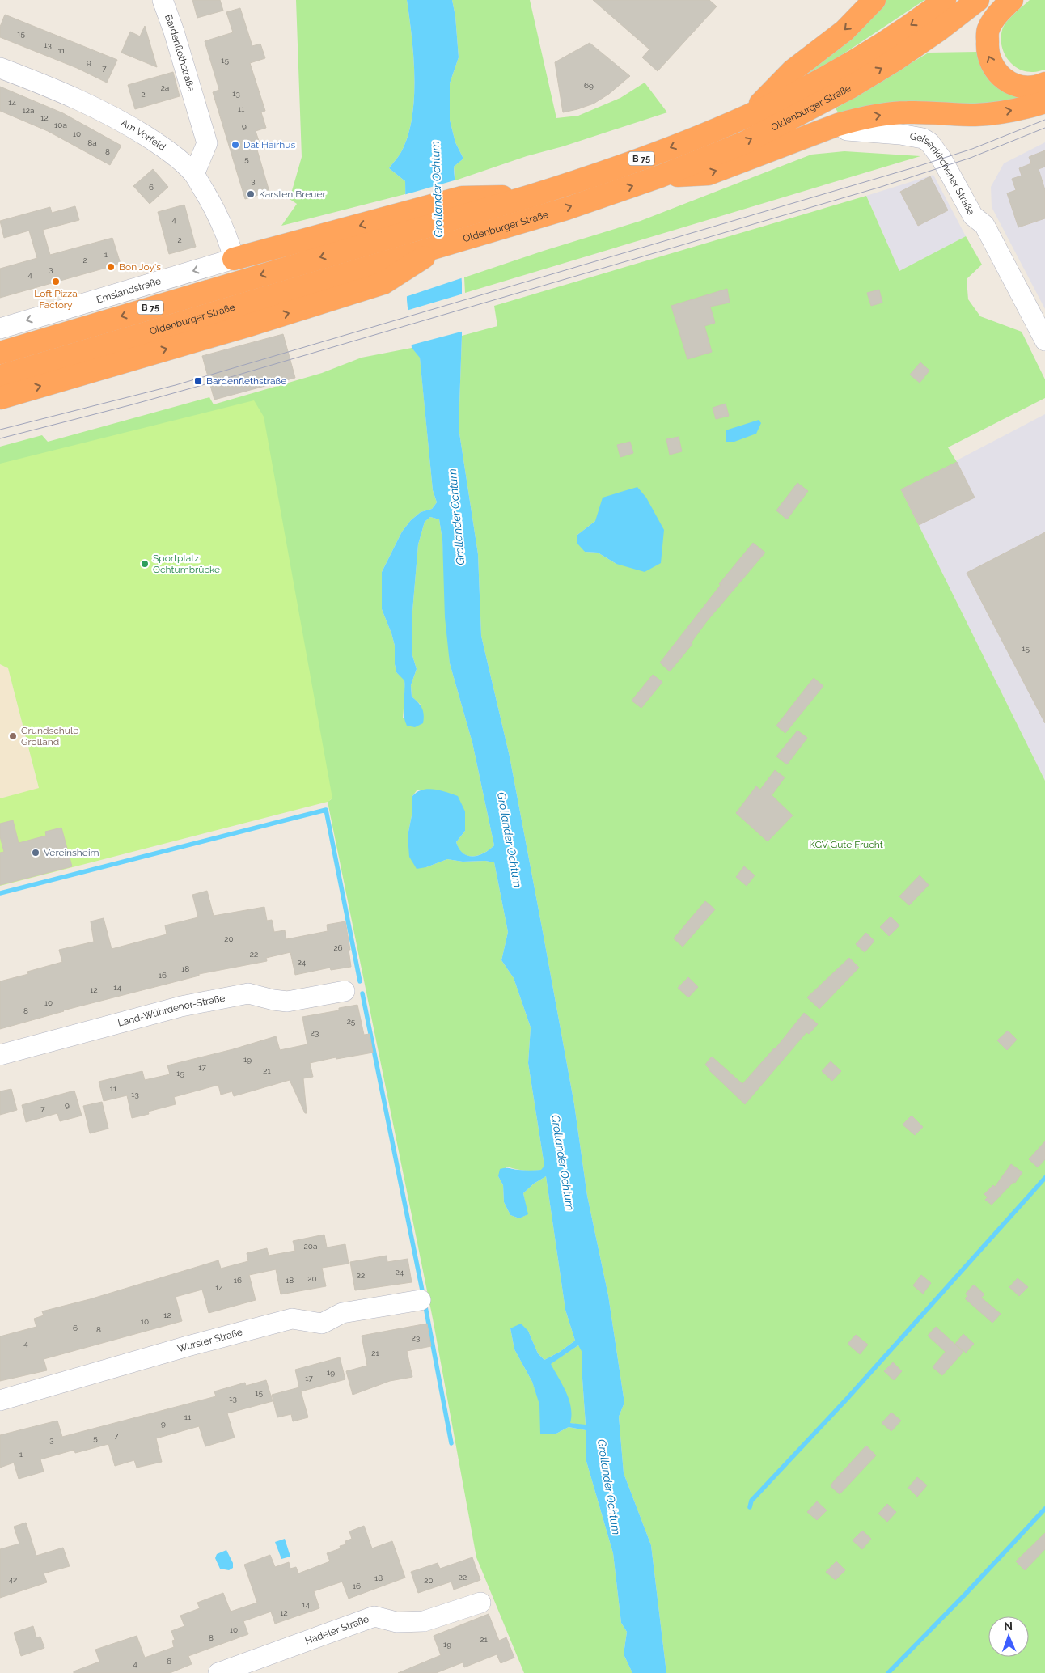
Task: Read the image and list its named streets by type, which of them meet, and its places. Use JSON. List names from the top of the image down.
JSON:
{
  "streets": {
    "highway": ["Oldenburger Straße", "B 75"],
    "street": [
      "Bardenflethstraße",
      "Am Vorfeld",
      "Gelsenkirchener Straße",
      "Emslandstraße",
      "Land-Wührdener-Straße",
      "Wurster Straße",
      "Hadeler Straße"
    ]
  },
  "crossings": [
    ["Bardenflethstraße", "Am Vorfeld"],
    ["Am Vorfeld", "Emslandstraße"]
  ],
  "one_way": ["Emslandstraße"],
  "water": ["Grollander Ochtum"],
  "parks": ["KGV Gute Frucht"],
  "places": {
    "other": [
      "Dat Hairhus",
      "Karsten Breuer",
      "Bon Joy's",
      "Loft Pizza Factory",
      "Sportplatz Ochtumbrücke",
      "Grundschule Grolland",
      "Vereinsheim"
    ],
    "transit": ["Bardenflethstraße"]
  },
  "house_numbers": [
    "15",
    "13",
    "11",
    "15",
    "9",
    "7",
    "69",
    "2a",
    "13",
    "2",
    "14",
    "11",
    "12a",
    "12",
    "10a",
    "9",
    "10",
    "8a",
    "8",
    "5",
    "3",
    "6",
    "4",
    "2",
    "1",
    "2",
    "3",
    "4",
    "15",
    "20",
    "26",
    "22",
    "24",
    "18",
    "16",
    "14",
    "12",
    "10",
    "8",
    "25",
    "23",
    "19",
    "17",
    "21",
    "15",
    "11",
    "13",
    "9",
    "7",
    "20a",
    "24",
    "22",
    "20",
    "16",
    "18",
    "14",
    "12",
    "10",
    "6",
    "8",
    "23",
    "4",
    "21",
    "19",
    "17",
    "15",
    "13",
    "11",
    "9",
    "7",
    "5",
    "3",
    "1",
    "22",
    "18",
    "42",
    "20",
    "16",
    "14",
    "12",
    "10",
    "8",
    "21",
    "19",
    "6",
    "4"
  ],
  "north": "top"
}
